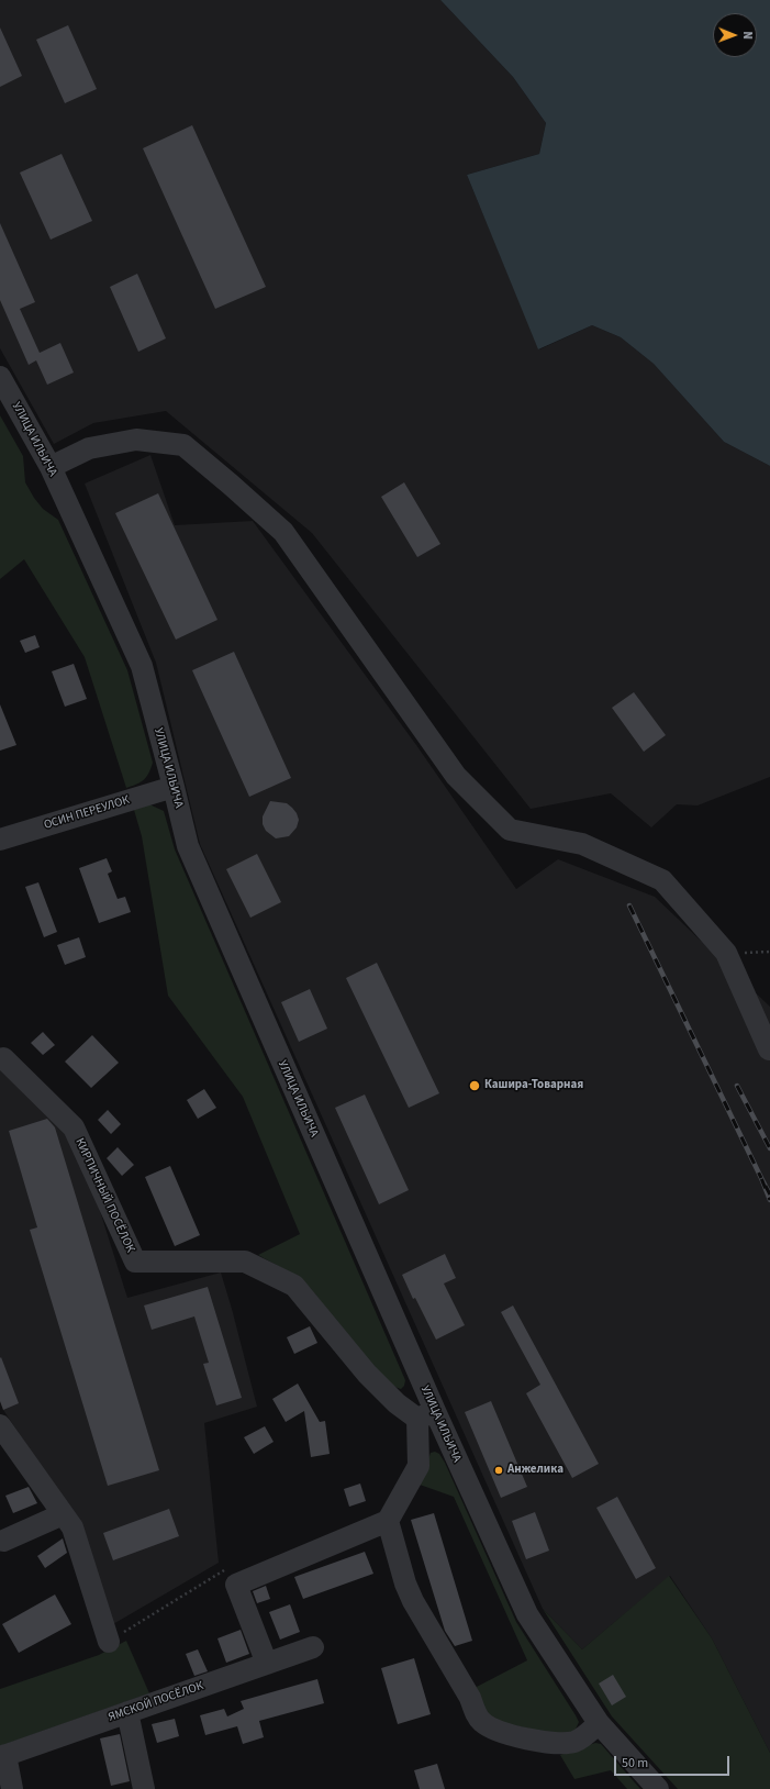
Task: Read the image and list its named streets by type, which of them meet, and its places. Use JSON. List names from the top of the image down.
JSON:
{
  "streets": {
    "street": [
      "УЛИЦА ИЛЬИЧА",
      "ОСИН ПЕРЕУЛОК",
      "КИРПИЧНЫЙ ПОСЁЛОК",
      "ЯМСКОЙ ПОСЁЛОК"
    ]
  },
  "crossings": [
    ["УЛИЦА ИЛЬИЧА", "ОСИН ПЕРЕУЛОК"],
    ["УЛИЦА ИЛЬИЧА", "КИРПИЧНЫЙ ПОСЁЛОК"]
  ],
  "places": ["Кашира-Товарная", "Анжелика"],
  "scale_bar": "50 m",
  "north": "right"
}
